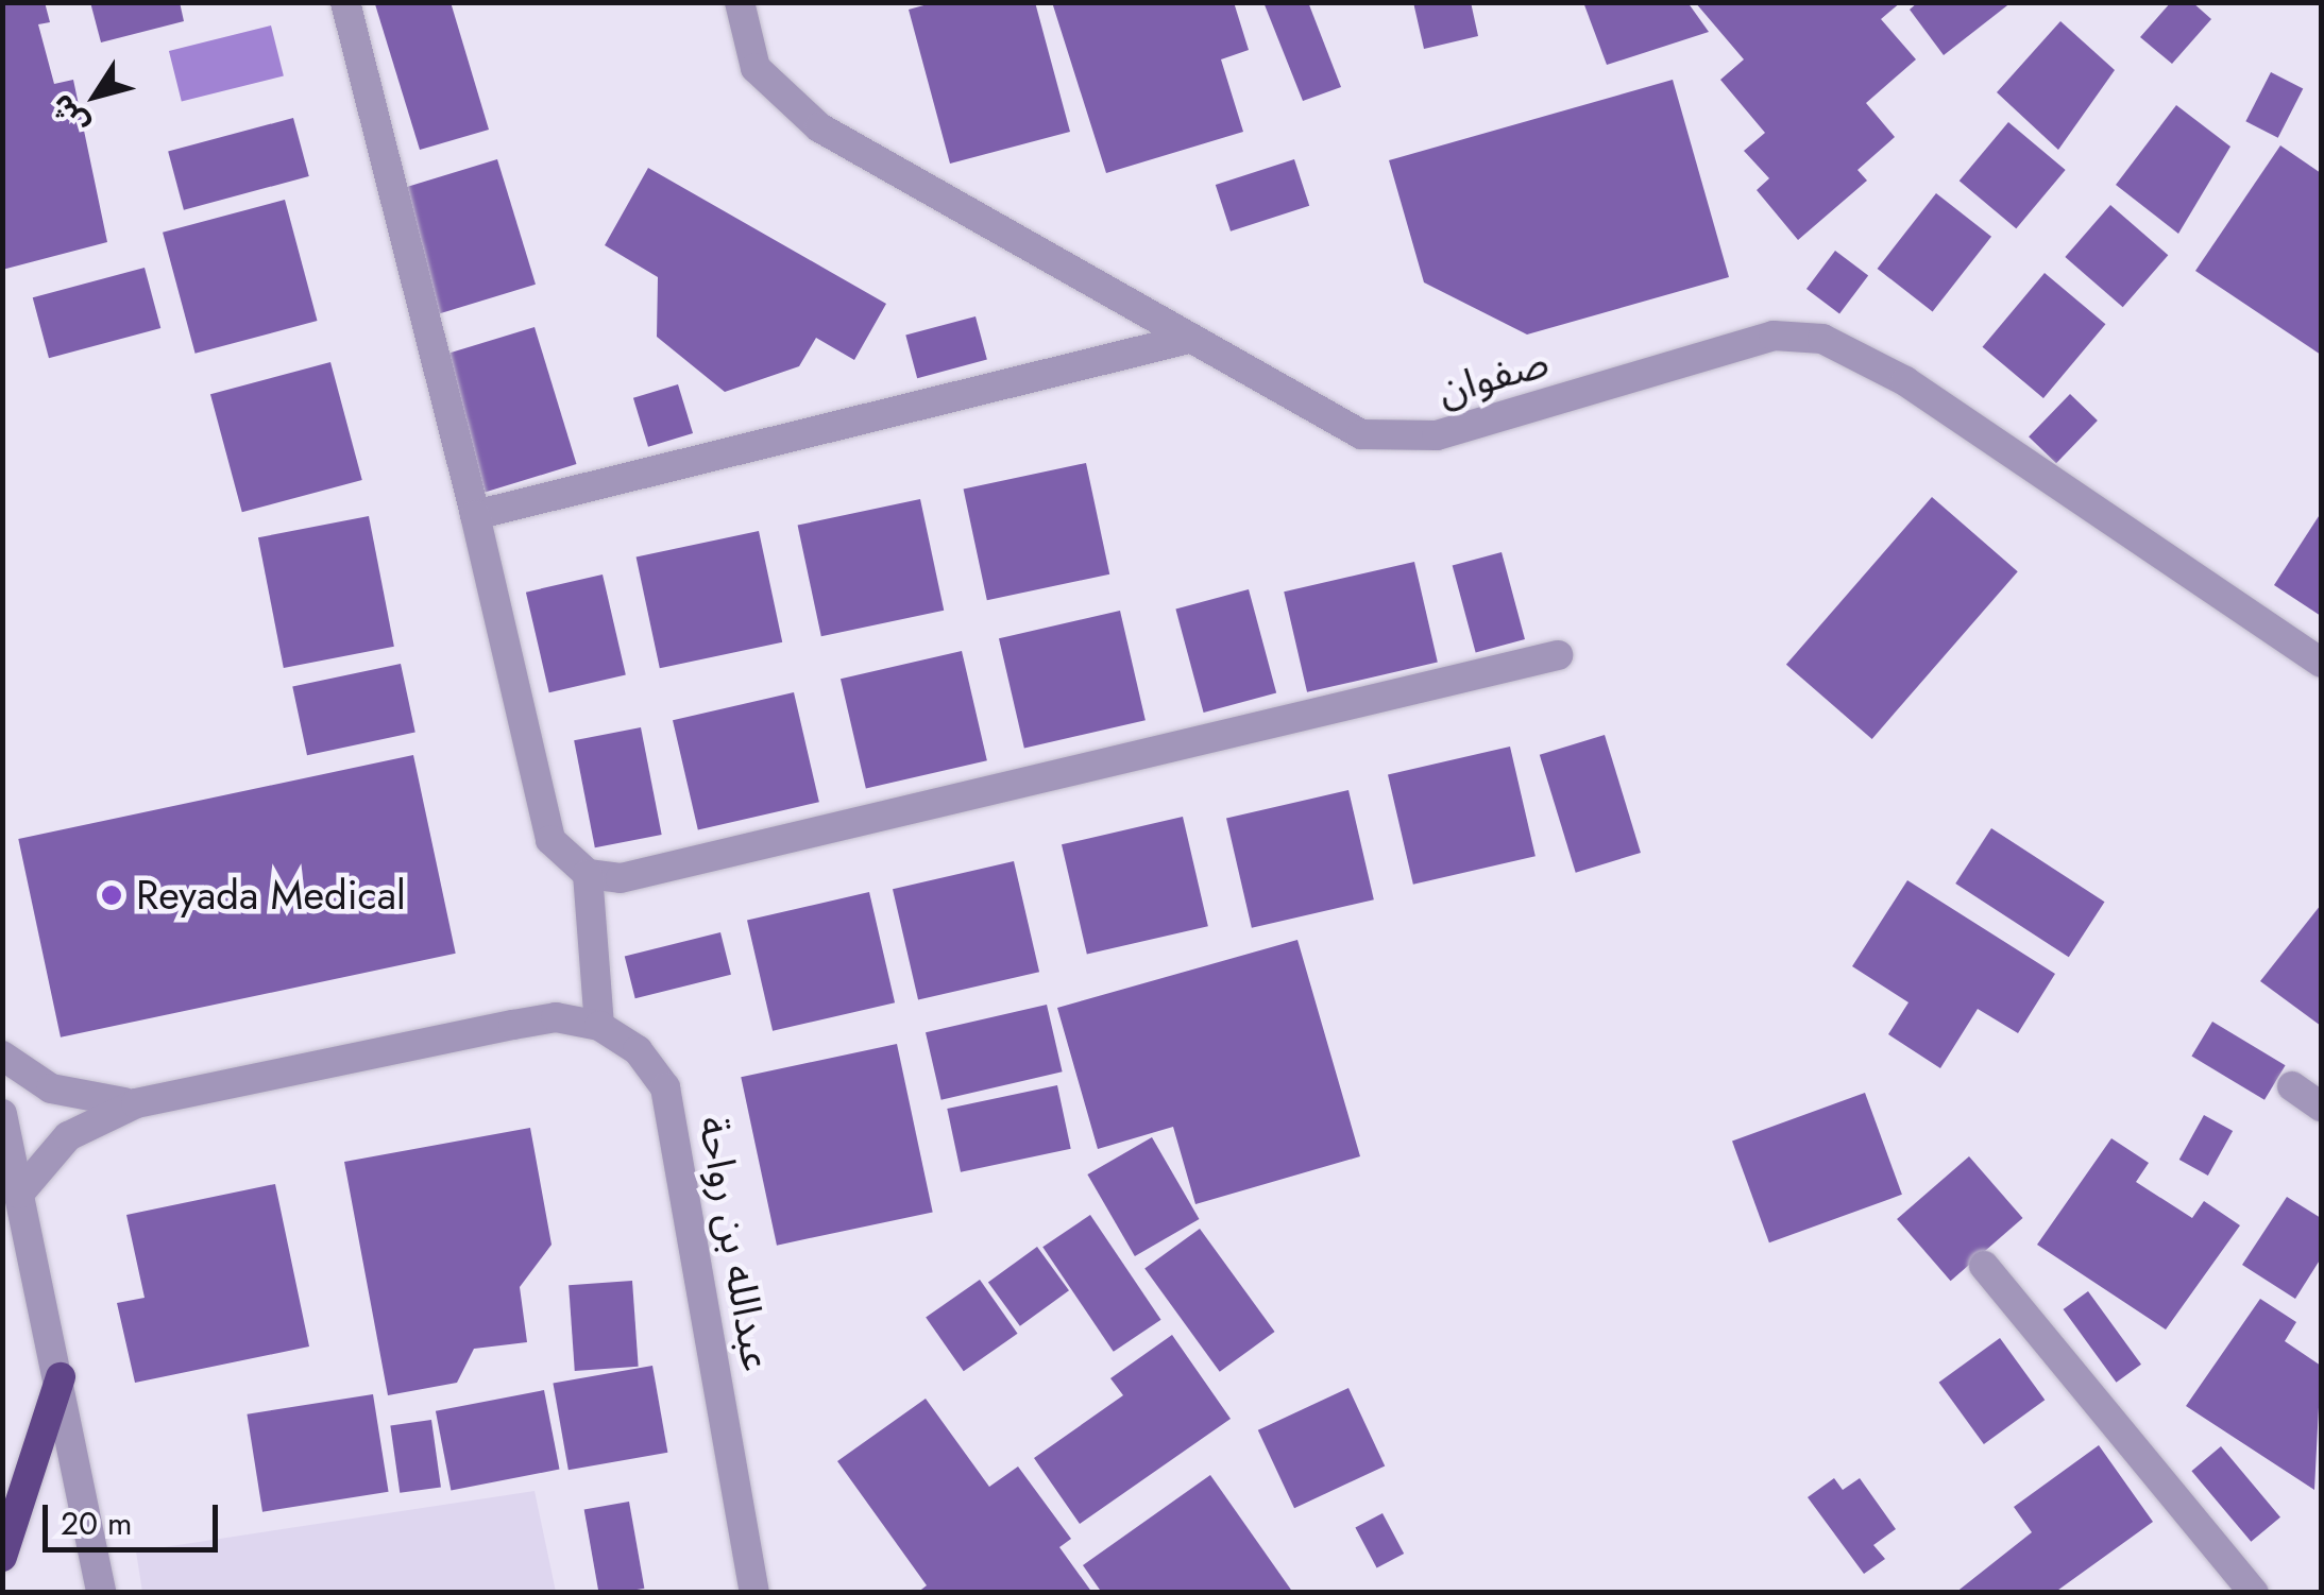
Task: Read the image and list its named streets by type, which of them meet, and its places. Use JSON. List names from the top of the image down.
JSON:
{
  "streets": {
    "street": ["صفوان", "عبدالله بن رواحة"]
  },
  "places": ["Reyada Medical"],
  "scale_bar": "20 m",
  "north": "bottom left"
}
